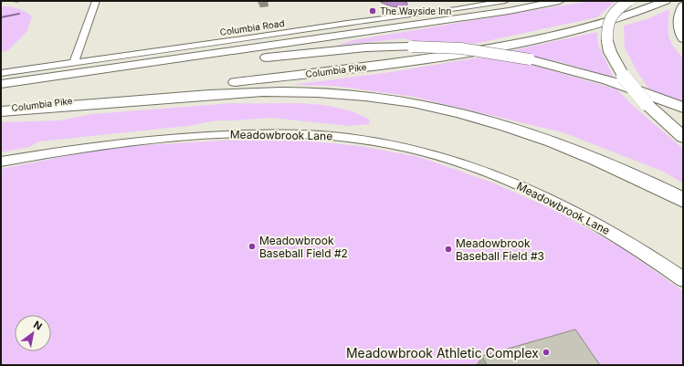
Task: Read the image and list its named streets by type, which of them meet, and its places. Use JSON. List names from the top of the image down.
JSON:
{
  "streets": {
    "highway": ["Columbia Pike"],
    "street": ["Columbia Road", "Meadowbrook Lane"]
  },
  "places": [
    "The Wayside Inn",
    "Meadowbrook Baseball Field #2",
    "Meadowbrook Baseball Field #3",
    "Meadowbrook Athletic Complex"
  ],
  "north": "top right"
}
